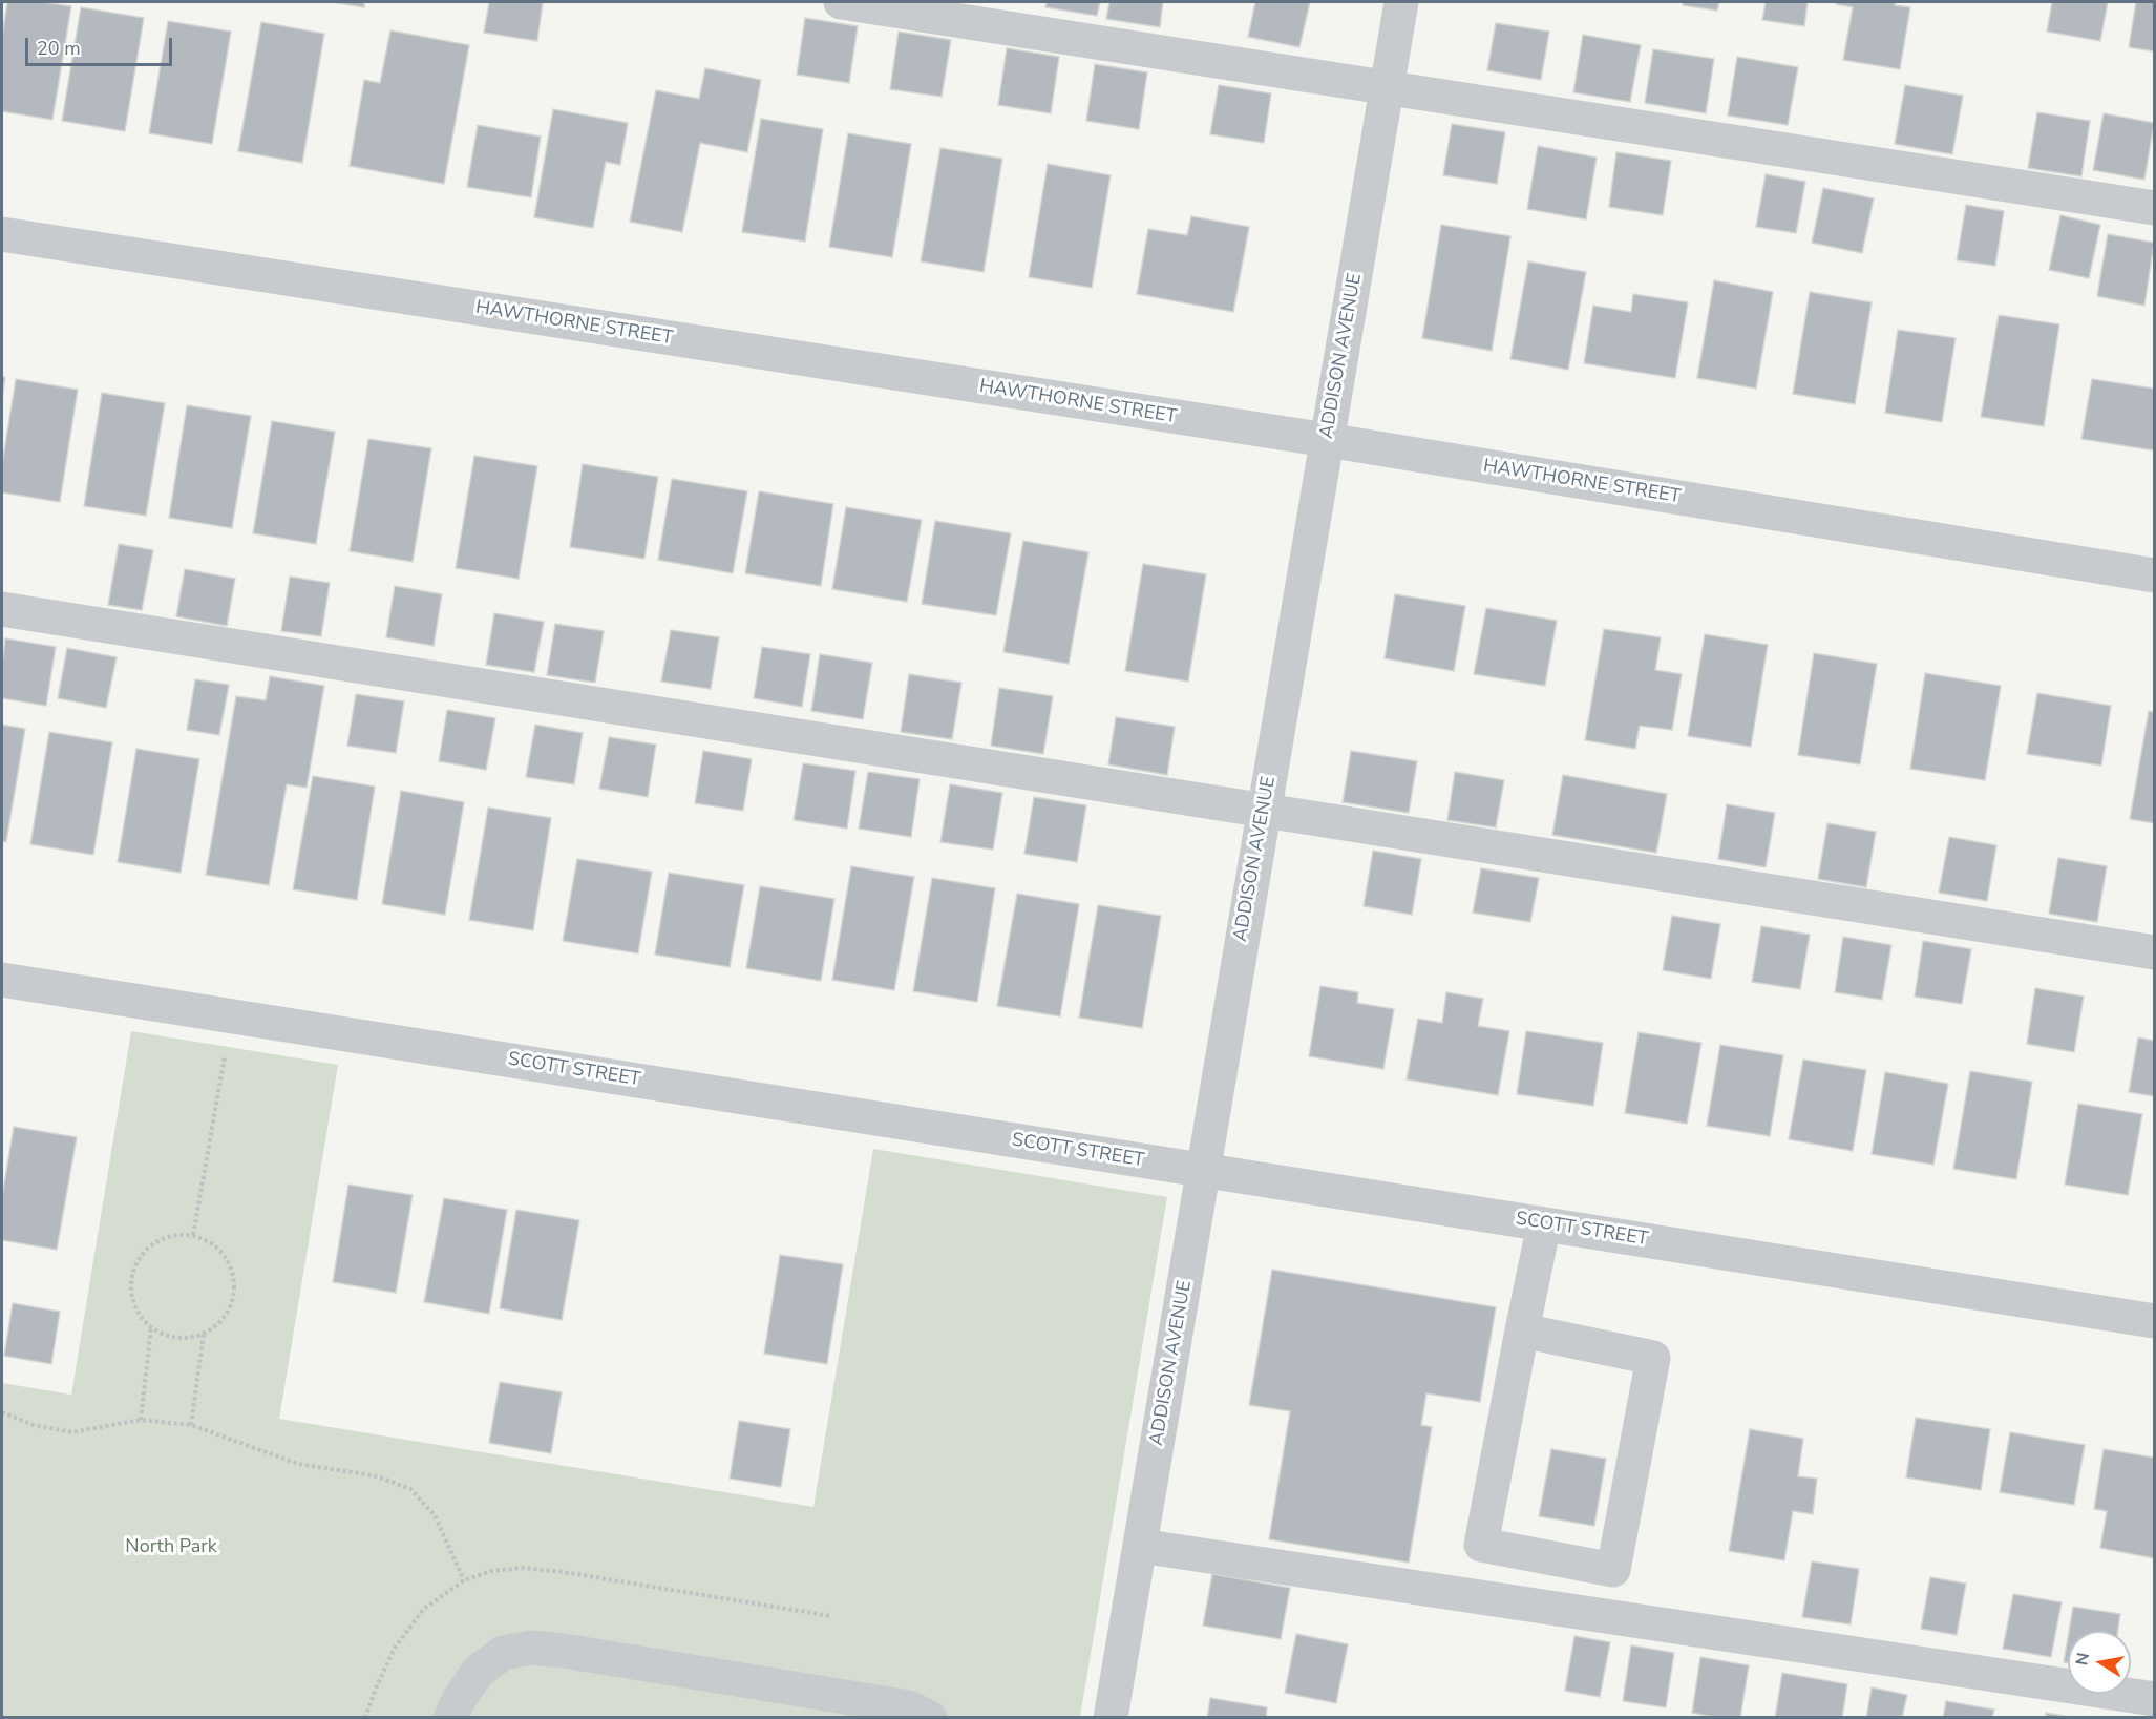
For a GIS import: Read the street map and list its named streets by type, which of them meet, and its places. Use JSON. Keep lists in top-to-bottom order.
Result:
{
  "streets": {
    "street": ["HAWTHORNE STREET", "ADDISON AVENUE", "SCOTT STREET"]
  },
  "crossings": [
    ["HAWTHORNE STREET", "ADDISON AVENUE"],
    ["ADDISON AVENUE", "SCOTT STREET"]
  ],
  "parks": ["North Park"],
  "scale_bar": "20 m",
  "north": "left"
}
